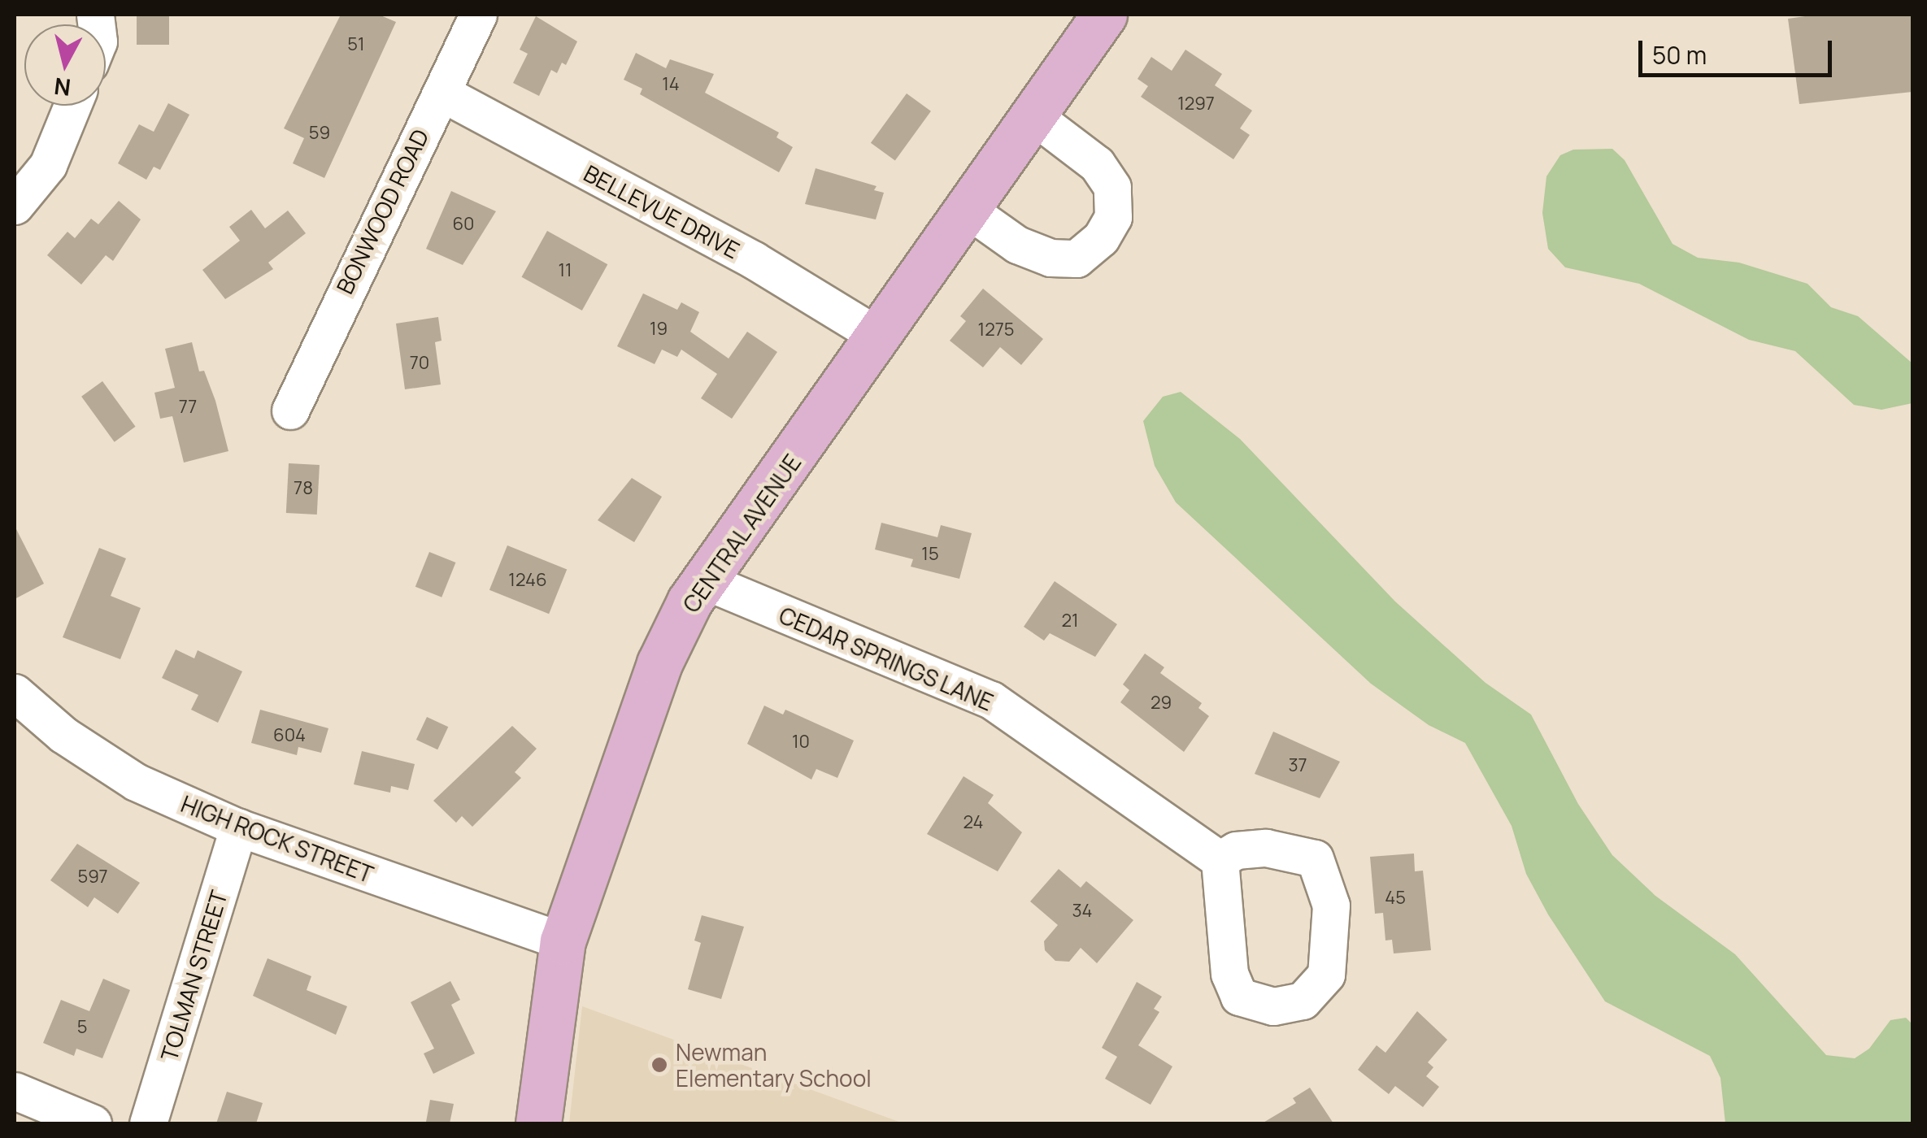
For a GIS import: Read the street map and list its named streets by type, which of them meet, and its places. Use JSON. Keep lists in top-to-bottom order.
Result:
{
  "streets": {
    "main road": ["CENTRAL AVENUE"],
    "street": [
      "BONWOOD ROAD",
      "BELLEVUE DRIVE",
      "CEDAR SPRINGS LANE",
      "HIGH ROCK STREET",
      "TOLMAN STREET"
    ]
  },
  "crossings": [
    ["BONWOOD ROAD", "BELLEVUE DRIVE"],
    ["BELLEVUE DRIVE", "CENTRAL AVENUE"],
    ["CENTRAL AVENUE", "CEDAR SPRINGS LANE"],
    ["CENTRAL AVENUE", "HIGH ROCK STREET"],
    ["HIGH ROCK STREET", "TOLMAN STREET"]
  ],
  "places": ["Newman Elementary School"],
  "house_numbers": [
    "51",
    "14",
    "1297",
    "59",
    "60",
    "11",
    "19",
    "1275",
    "70",
    "77",
    "78",
    "15",
    "1246",
    "21",
    "29",
    "604",
    "10",
    "37",
    "24",
    "597",
    "45",
    "34",
    "5"
  ],
  "scale_bar": "50 m",
  "north": "bottom"
}
